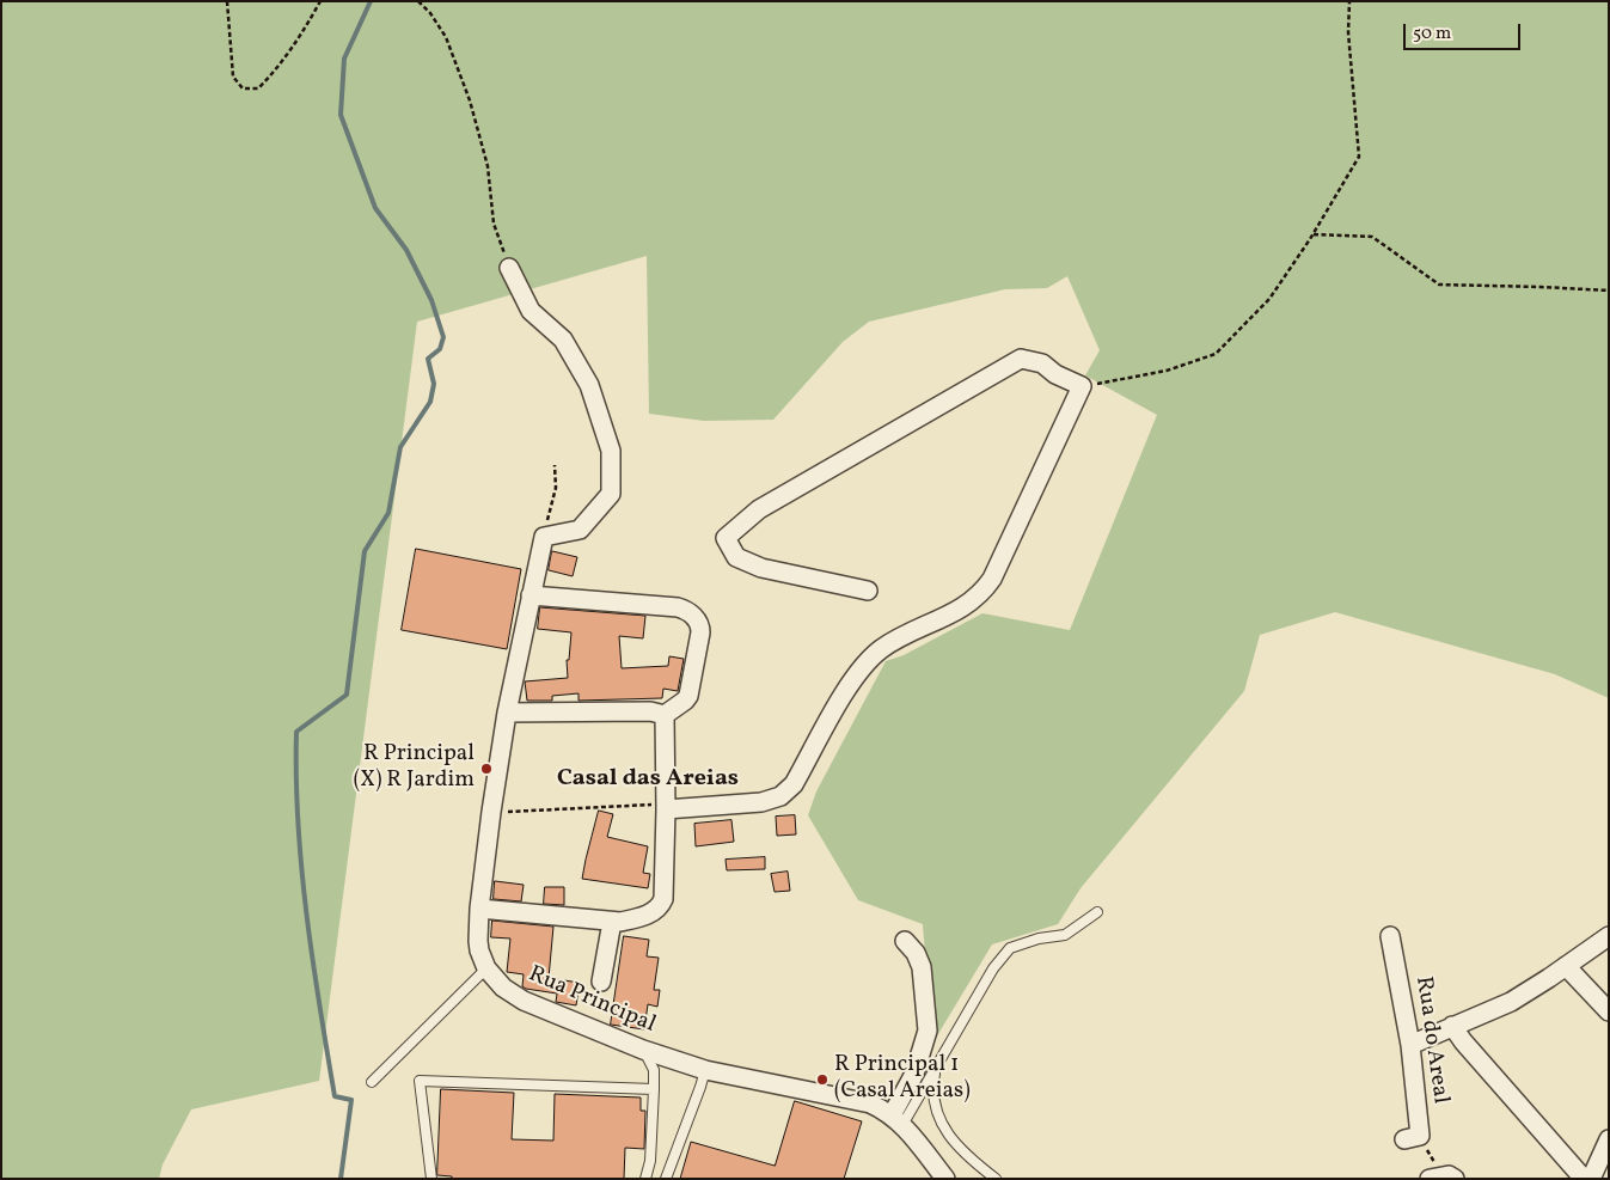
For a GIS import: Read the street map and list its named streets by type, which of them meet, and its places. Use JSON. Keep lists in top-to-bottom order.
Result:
{
  "streets": {
    "street": ["Rua Principal", "Rua do Areal"]
  },
  "districts": ["Casal das Areias"],
  "places": ["R Principal (X) R Jardim", "R Principal 1 (Casal Areias)"],
  "scale_bar": "50 m"
}
